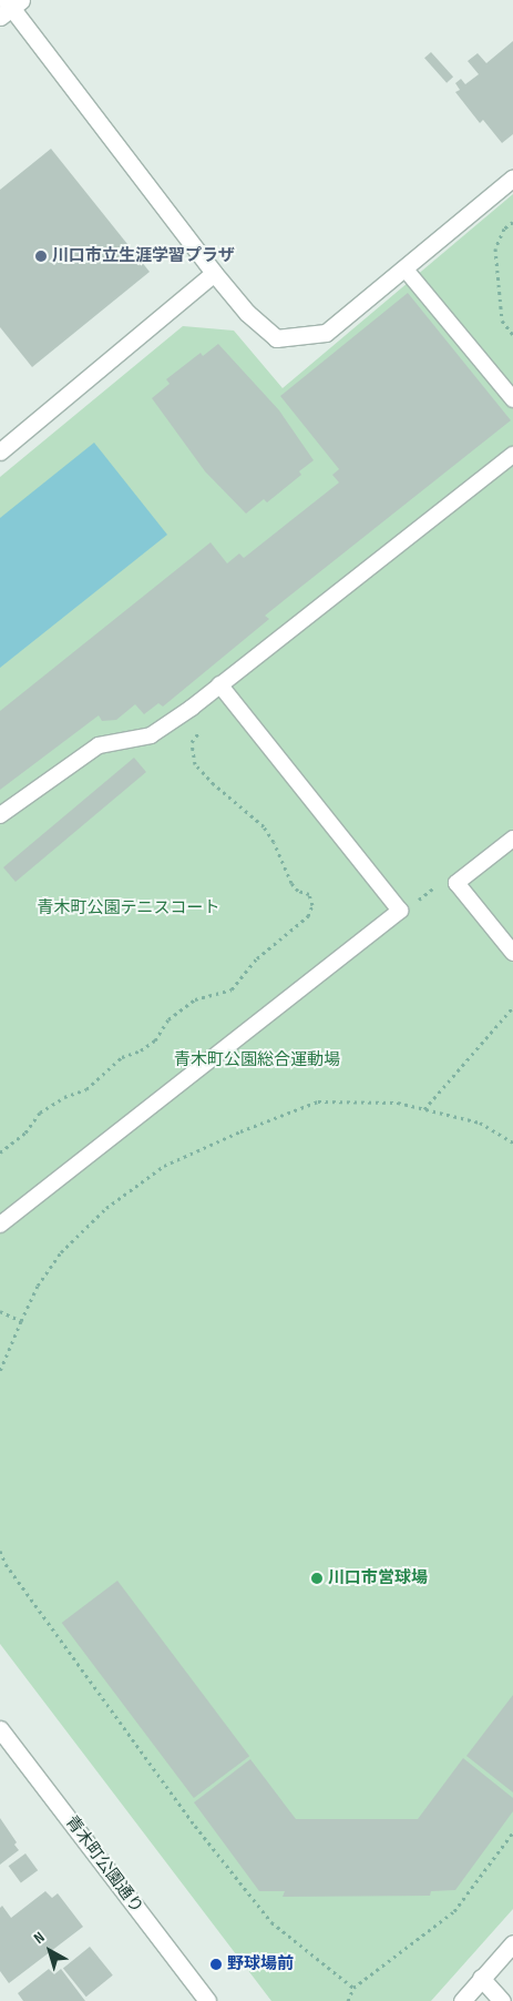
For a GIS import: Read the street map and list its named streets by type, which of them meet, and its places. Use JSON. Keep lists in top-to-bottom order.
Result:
{
  "streets": {
    "street": ["青木町公園通り"]
  },
  "parks": ["青木町公園テニスコート", "青木町公園総合運動場"],
  "places": ["川口市立生涯学習プラザ", "川口市営球場", "野球場前"],
  "north": "top left"
}
